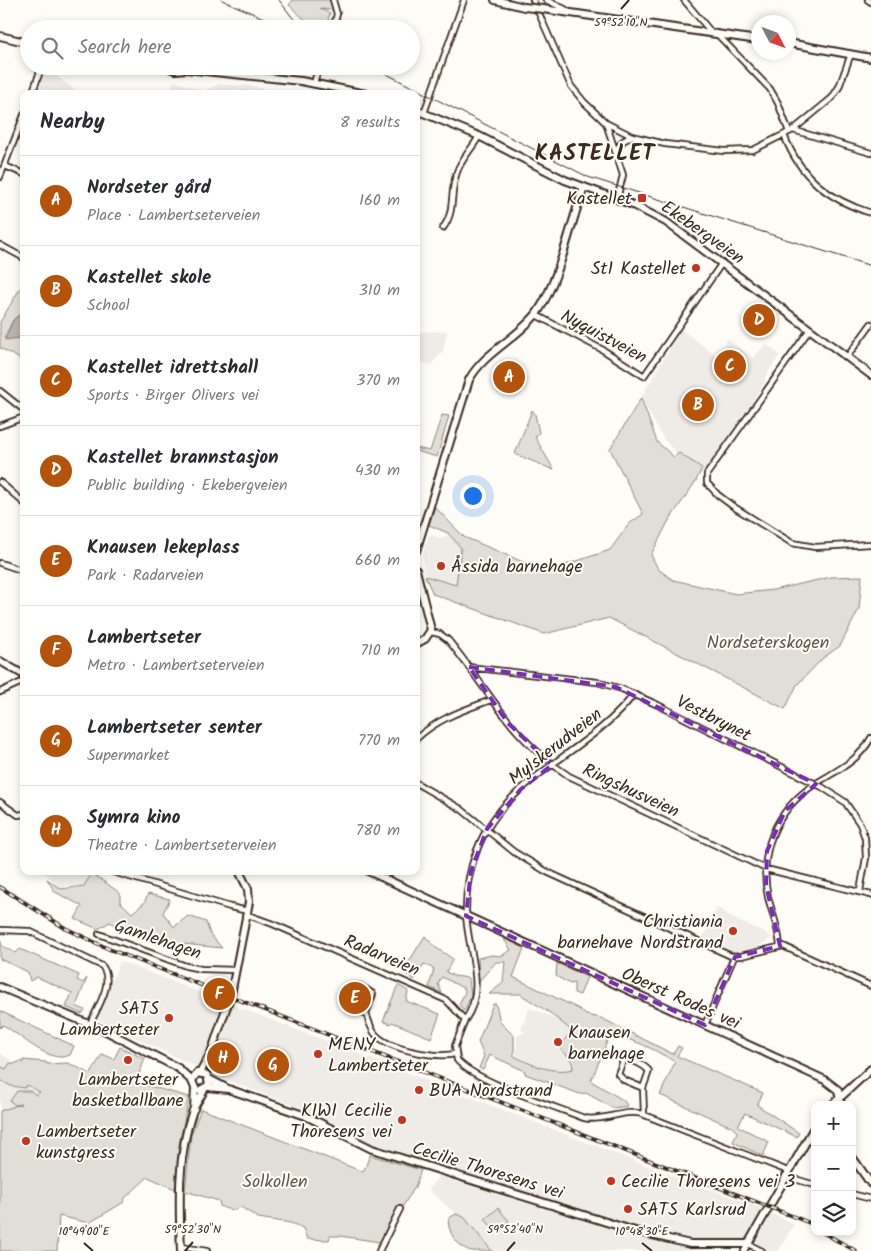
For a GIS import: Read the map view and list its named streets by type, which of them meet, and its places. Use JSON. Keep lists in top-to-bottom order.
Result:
{
  "streets": {
    "street": [
      "Ekebergveien",
      "Nyquistveien",
      "Vestbrynet",
      "Mylskerudveien",
      "Ringshusveien",
      "Gamlehagen",
      "Radarveien",
      "Oberst Rodes vei",
      "Cecilie Thoresens vei"
    ]
  },
  "crossings": [
    ["Ekebergveien", "Nyquistveien"],
    ["Vestbrynet", "Mylskerudveien"],
    ["Vestbrynet", "Ringshusveien"],
    ["Mylskerudveien", "Ringshusveien"],
    ["Mylskerudveien", "Radarveien"],
    ["Mylskerudveien", "Oberst Rodes vei"]
  ],
  "districts": ["KASTELLET"],
  "parks": ["Nordseterskogen", "Solkollen"],
  "places": {
    "transit": ["Kastellet"],
    "other": [
      "St1 Kastellet",
      "Åssida barnehage",
      "Christiania barnehave Nordstrand",
      "SATS Lambertseter",
      "Knausen barnehage",
      "MENY Lambertseter",
      "Lambertseter basketballbane",
      "BUA Nordstrand",
      "KIWI Cecilie Thoresens vei",
      "Lambertseter kunstgress",
      "Cecilie Thoresens vei 3",
      "SATS Karlsrud"
    ]
  },
  "north": "bottom right",
  "page": {
    "search": "Search here",
    "heading": ["Nearby", "8 results"],
    "list": [
      {
        "mark": "A",
        "name": "Nordseter gård",
        "note": "Place · Lambertseterveien",
        "value": "160 m"
      },
      {
        "mark": "B",
        "name": "Kastellet skole",
        "note": "School",
        "value": "310 m"
      },
      {
        "mark": "C",
        "name": "Kastellet idrettshall",
        "note": "Sports · Birger Olivers vei",
        "value": "370 m"
      },
      {
        "mark": "D",
        "name": "Kastellet brannstasjon",
        "note": "Public building · Ekebergveien",
        "value": "430 m"
      },
      {
        "mark": "E",
        "name": "Knausen lekeplass",
        "note": "Park · Radarveien",
        "value": "660 m"
      },
      {
        "mark": "F",
        "name": "Lambertseter",
        "note": "Metro · Lambertseterveien",
        "value": "710 m"
      },
      {
        "mark": "G",
        "name": "Lambertseter senter",
        "note": "Supermarket",
        "value": "770 m"
      },
      {
        "mark": "H",
        "name": "Symra kino",
        "note": "Theatre · Lambertseterveien",
        "value": "780 m"
      }
    ],
    "pins": [
      "D",
      "C",
      "A",
      "B",
      "F",
      "E",
      "H",
      "G"
    ],
    "map_buttons": ["+", "−"]
  },
  "coordinates": [
    "59°52'10\"N",
    "59°52'30\"N",
    "59°52'40\"N",
    "10°49'00\"E",
    "10°48'30\"E"
  ]
}
